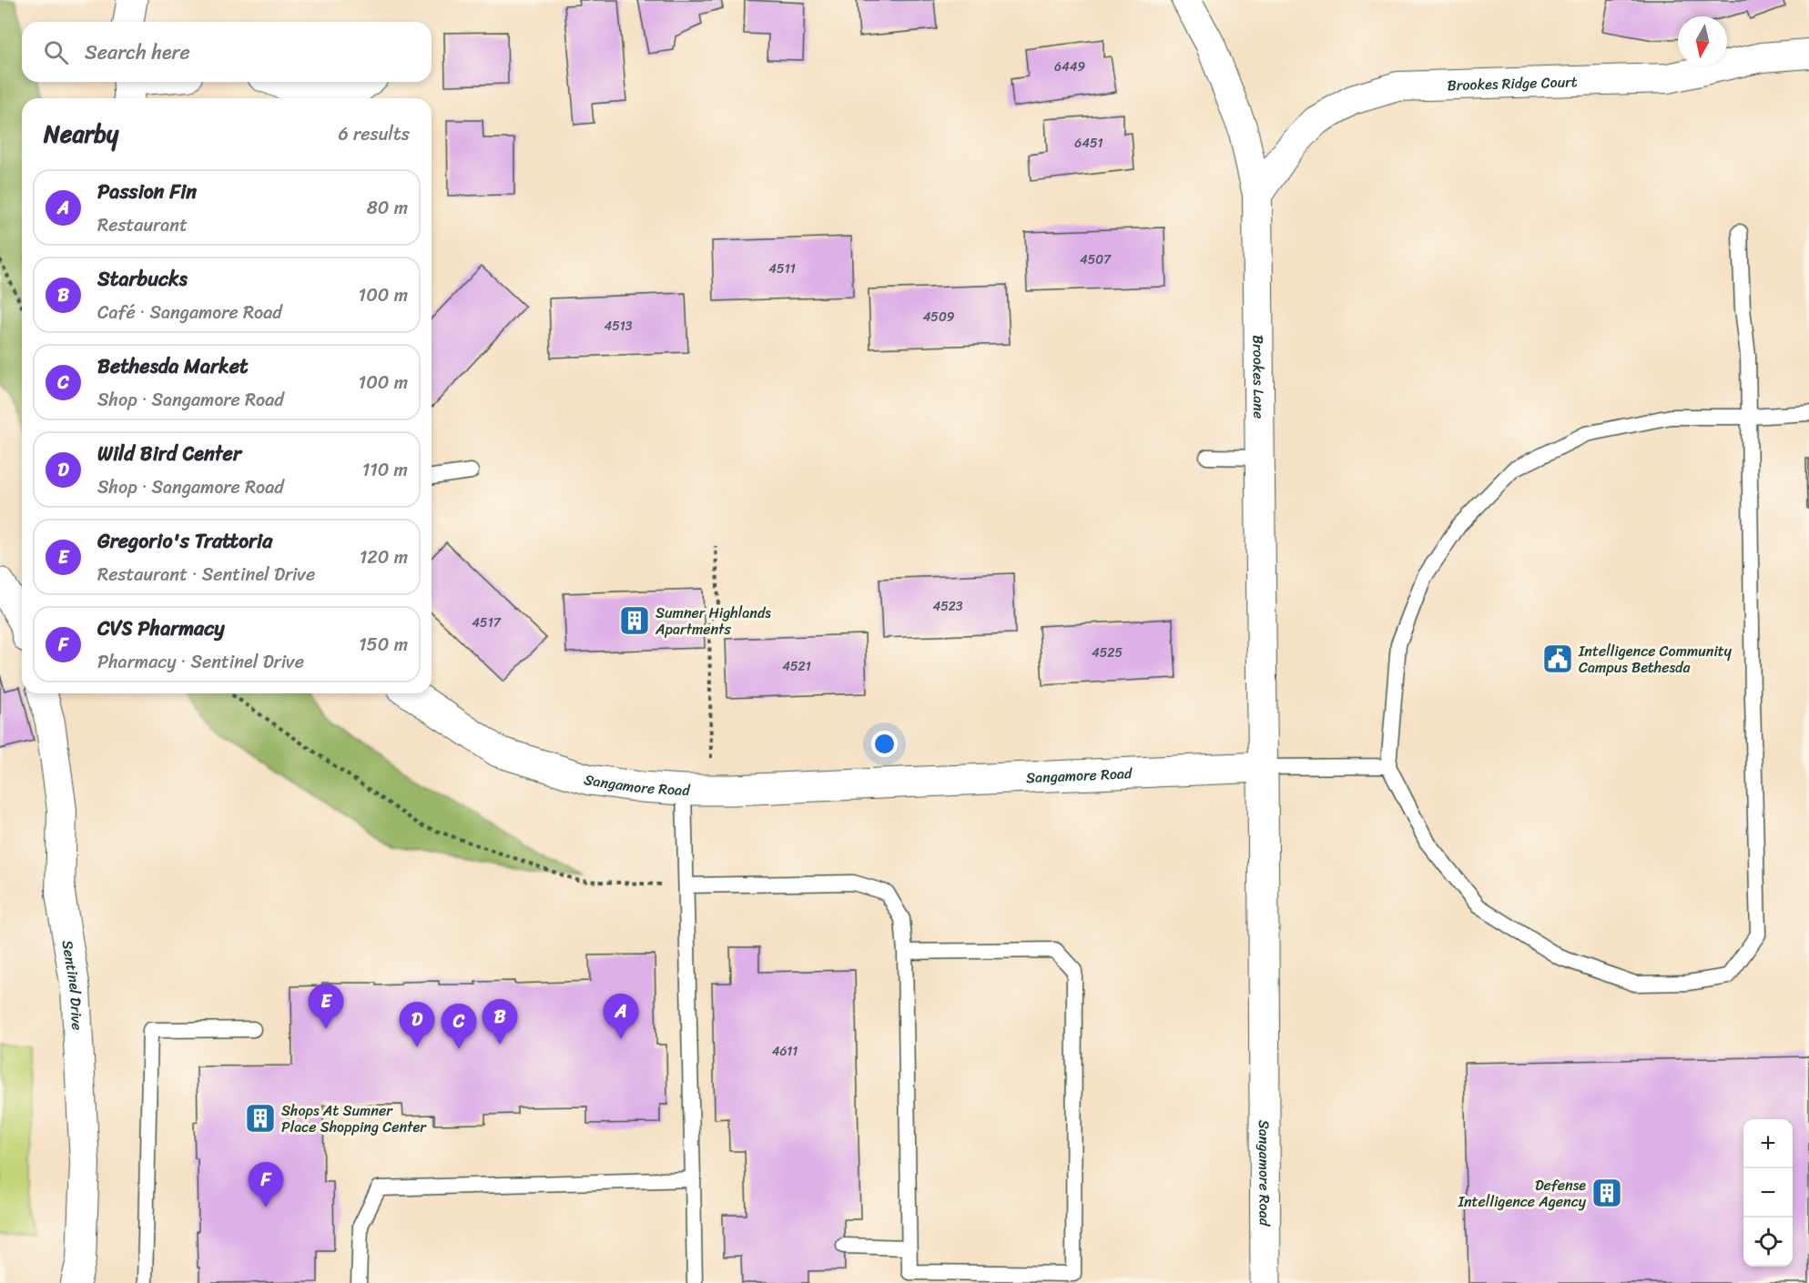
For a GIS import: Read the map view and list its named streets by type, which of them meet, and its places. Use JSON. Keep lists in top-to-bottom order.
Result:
{
  "streets": {
    "street": [
      "Brookes Ridge Court",
      "Brookes Lane",
      "Sangamore Road",
      "Sentinel Drive"
    ]
  },
  "crossings": [
    ["Brookes Ridge Court", "Brookes Lane"],
    ["Brookes Lane", "Sangamore Road"]
  ],
  "places": {
    "building": ["Sumner Highlands Apartments", "Shops At Sumner Place Shopping Center", "Defense Intelligence Agency"],
    "public building": ["Intelligence Community Campus Bethesda"]
  },
  "house_numbers": [
    "6449",
    "6451",
    "4507",
    "4511",
    "4509",
    "4513",
    "4523",
    "4517",
    "4525",
    "4521",
    "4611"
  ],
  "north": "bottom",
  "page": {
    "search": "Search here",
    "heading": ["Nearby", "6 results"],
    "list": [
      {
        "mark": "A",
        "name": "Passion Fin",
        "note": "Restaurant",
        "value": "80 m"
      },
      {
        "mark": "B",
        "name": "Starbucks",
        "note": "Café · Sangamore Road",
        "value": "100 m"
      },
      {
        "mark": "C",
        "name": "Bethesda Market",
        "note": "Shop · Sangamore Road",
        "value": "100 m"
      },
      {
        "mark": "D",
        "name": "Wild Bird Center",
        "note": "Shop · Sangamore Road",
        "value": "110 m"
      },
      {
        "mark": "E",
        "name": "Gregorio's Trattoria",
        "note": "Restaurant · Sentinel Drive",
        "value": "120 m"
      },
      {
        "mark": "F",
        "name": "CVS Pharmacy",
        "note": "Pharmacy · Sentinel Drive",
        "value": "150 m"
      }
    ],
    "pins": [
      "E",
      "A",
      "B",
      "D",
      "C",
      "F"
    ],
    "map_buttons": ["+", "−"]
  }
}
